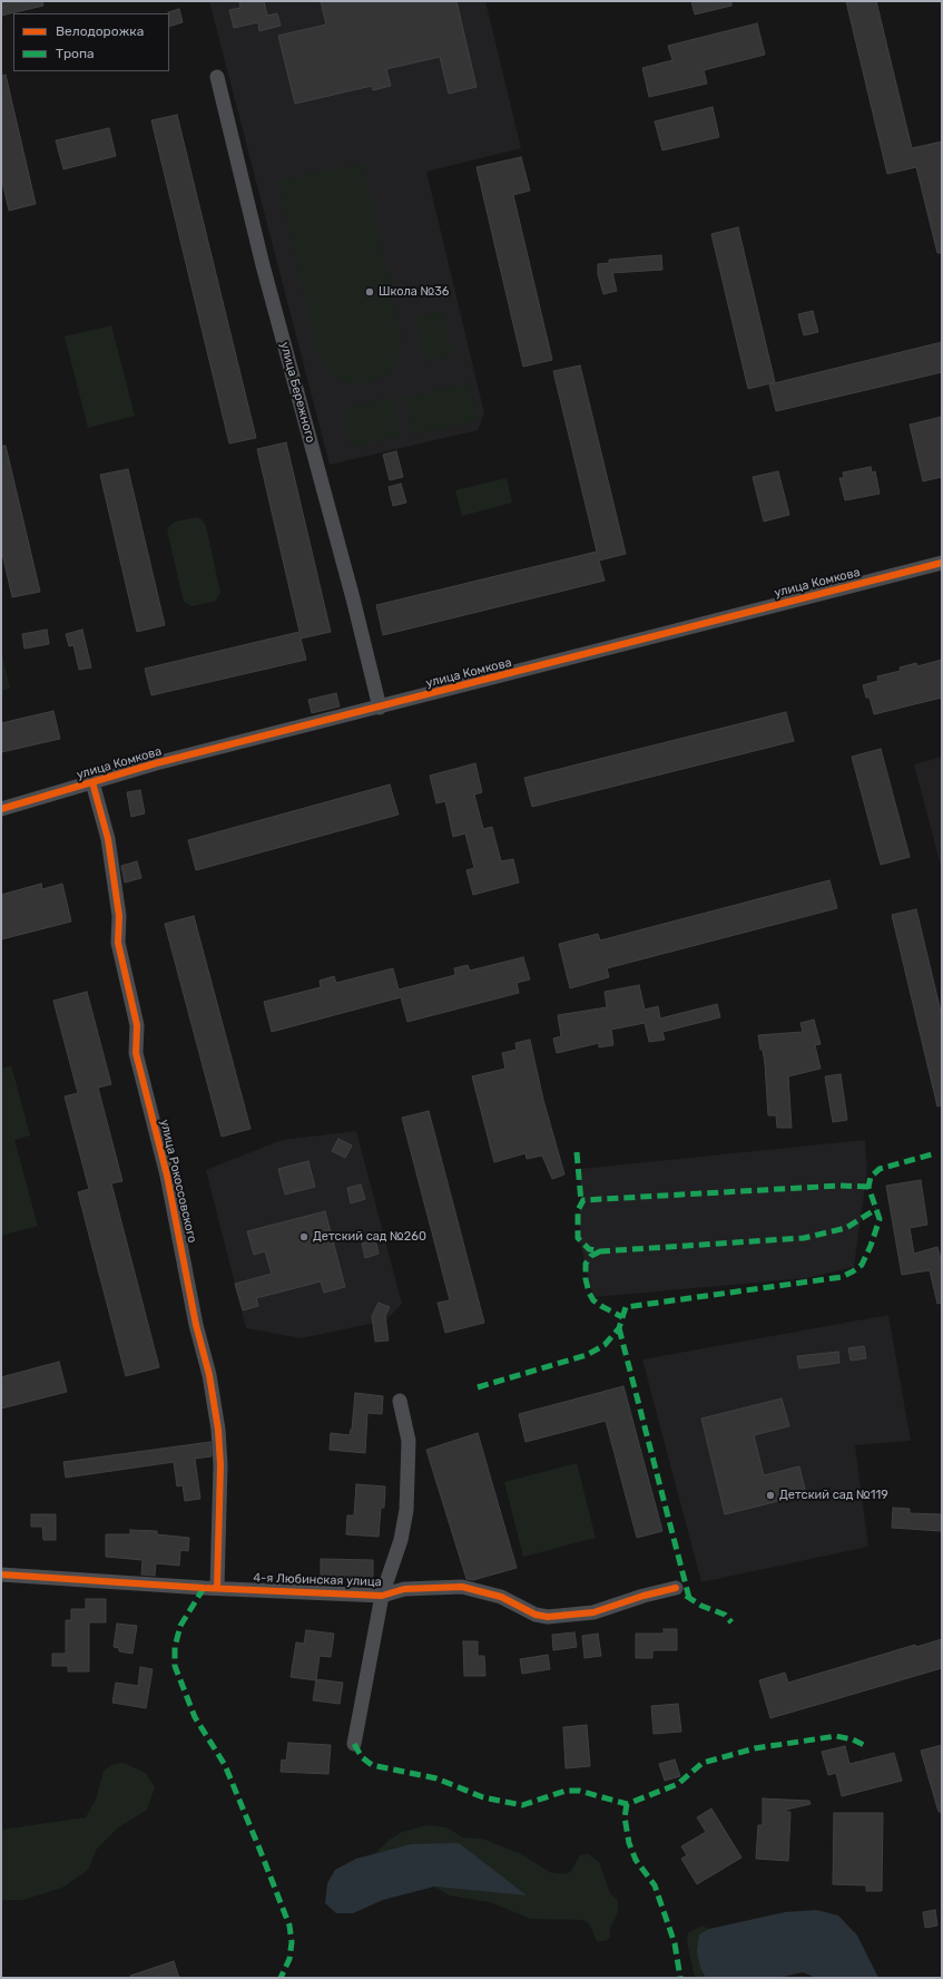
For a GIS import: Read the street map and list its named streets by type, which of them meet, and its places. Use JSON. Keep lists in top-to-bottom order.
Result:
{
  "streets": {
    "street": [
      "улица Бережного",
      "улица Комкова",
      "улица Рокоссовского",
      "4-я Любинская улица"
    ]
  },
  "crossings": [
    ["улица Бережного", "улица Комкова"],
    ["улица Комкова", "улица Рокоссовского"],
    ["улица Рокоссовского", "4-я Любинская улица"]
  ],
  "places": ["Школа №36", "Детский сад №260", "Детский сад №119"],
  "legend": ["Велодорожка", "Тропа"]
}
